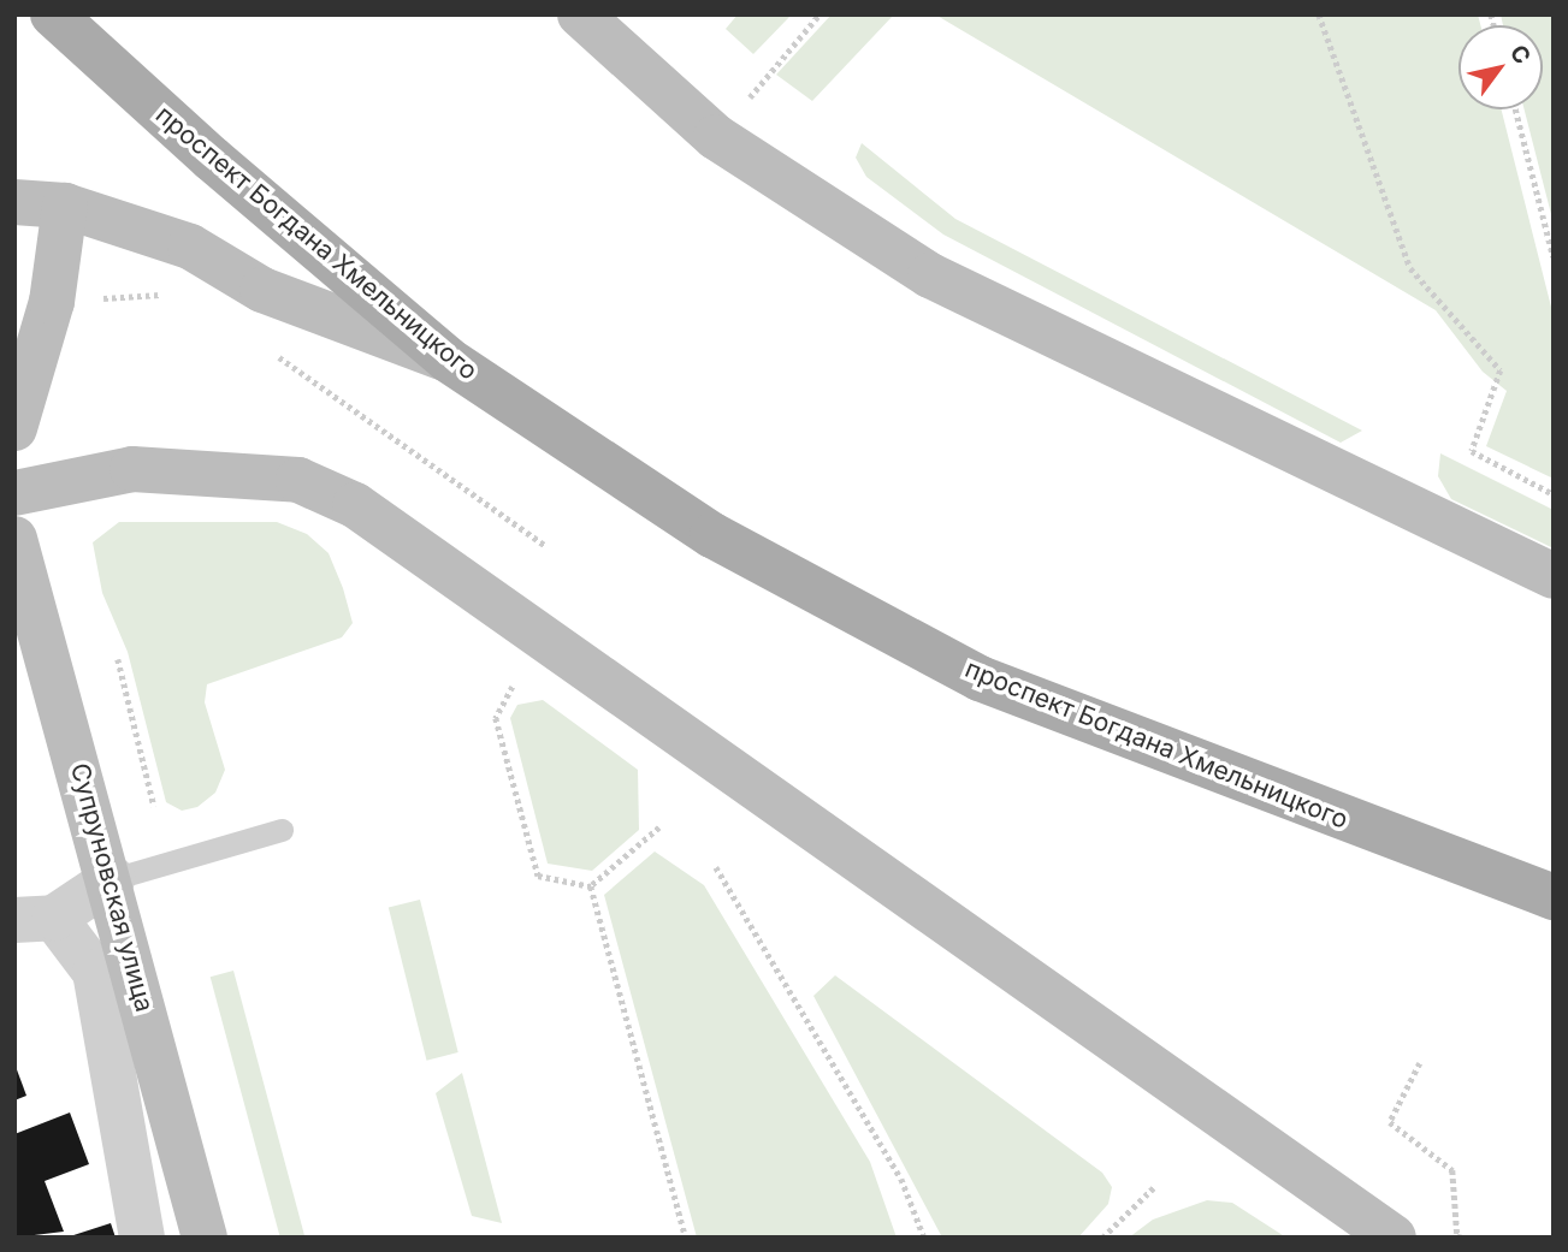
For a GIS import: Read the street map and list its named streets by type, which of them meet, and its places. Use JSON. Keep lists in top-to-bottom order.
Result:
{
  "streets": {
    "main road": ["проспект Богдана Хмельницкого"],
    "street": ["Супруновская улица"]
  },
  "north": "top right"
}
